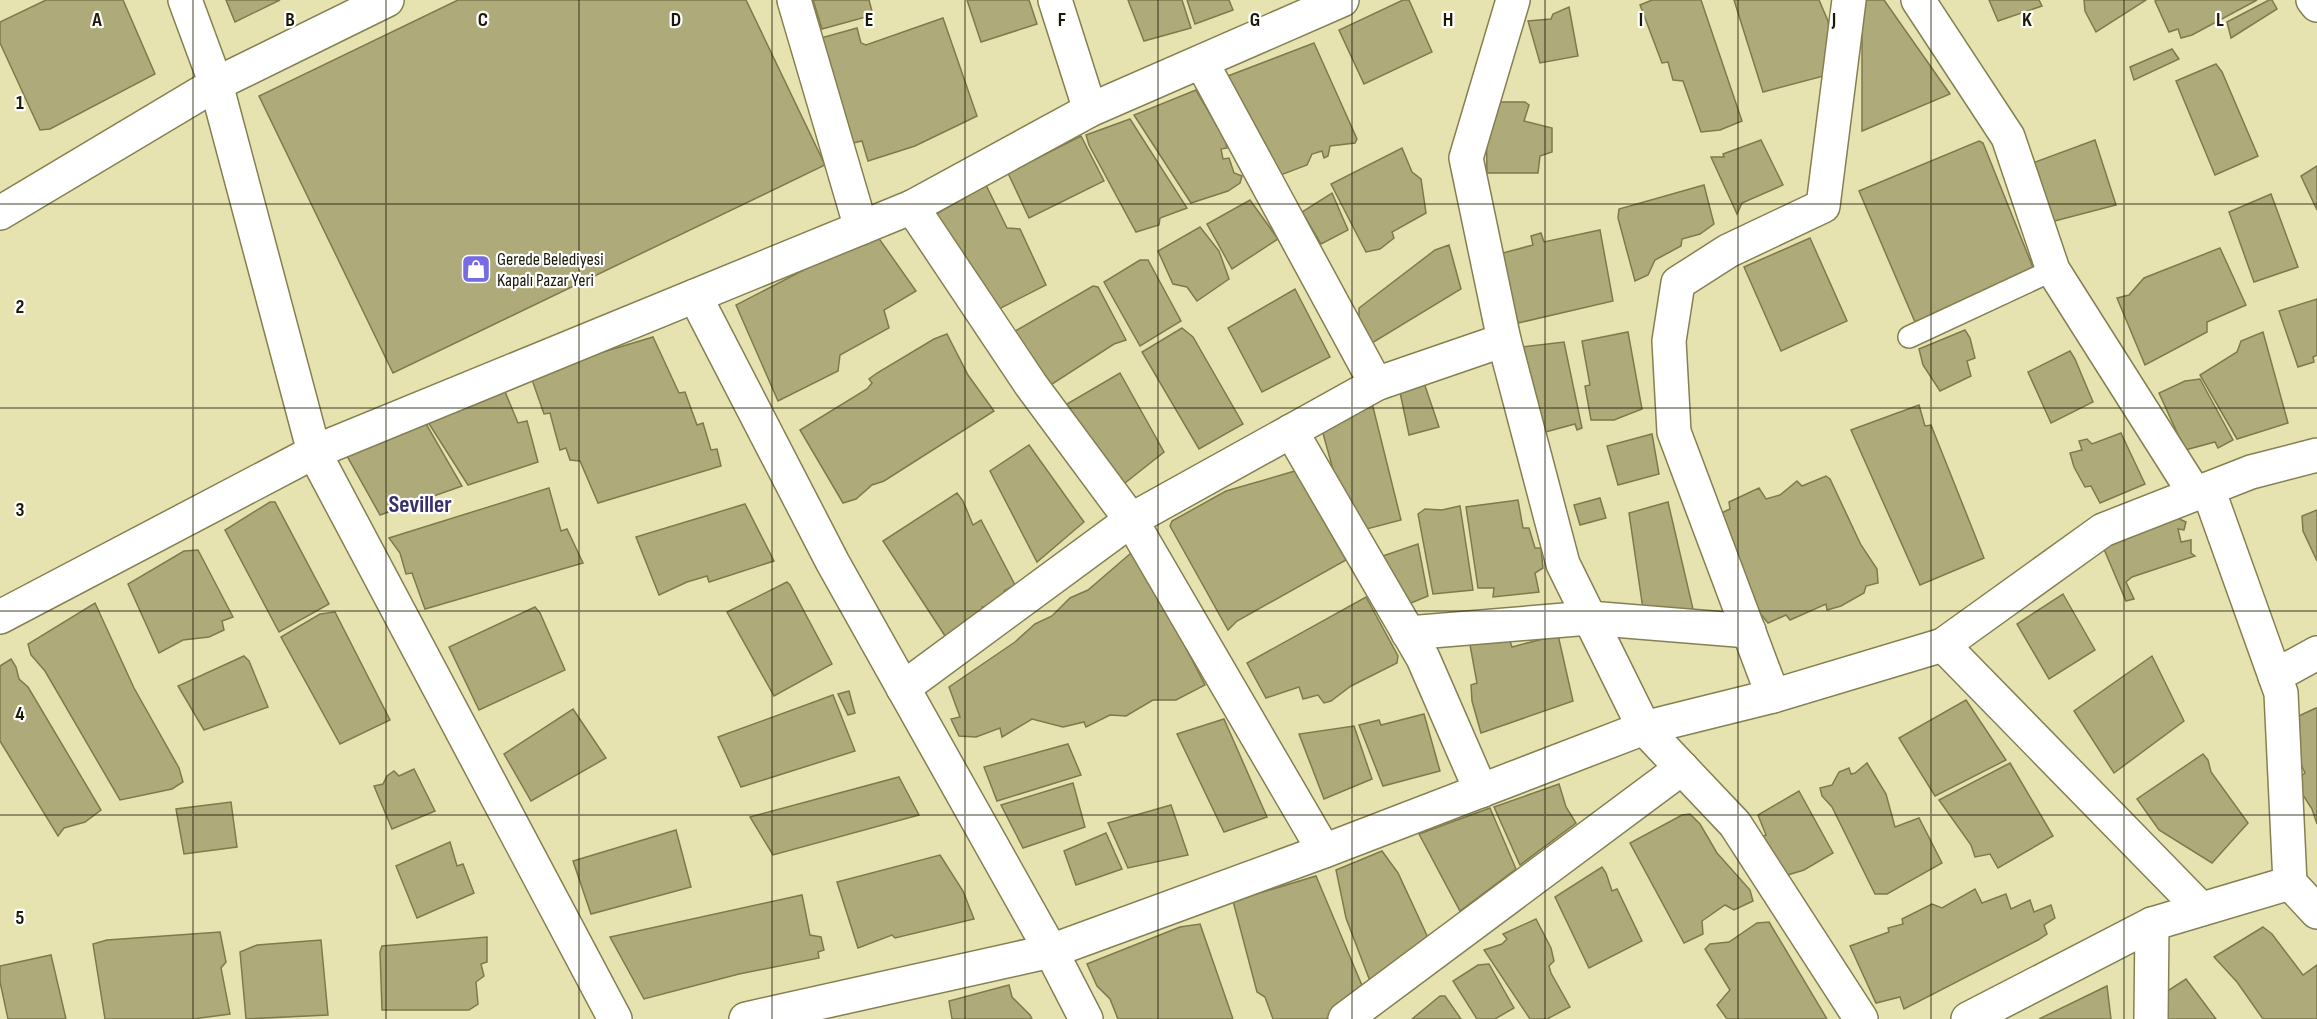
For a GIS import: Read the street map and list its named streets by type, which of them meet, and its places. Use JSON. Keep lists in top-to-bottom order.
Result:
{
  "districts": ["Seviller"],
  "places": {
    "shop": ["Gerede Belediyesi Kapalı Pazar Yeri"]
  },
  "grid": {
    "columns": [
      "A",
      "B",
      "C",
      "D",
      "E",
      "F",
      "G",
      "H",
      "I",
      "J",
      "K",
      "L"
    ],
    "rows": [
      "1",
      "2",
      "3",
      "4",
      "5"
    ]
  }
}
